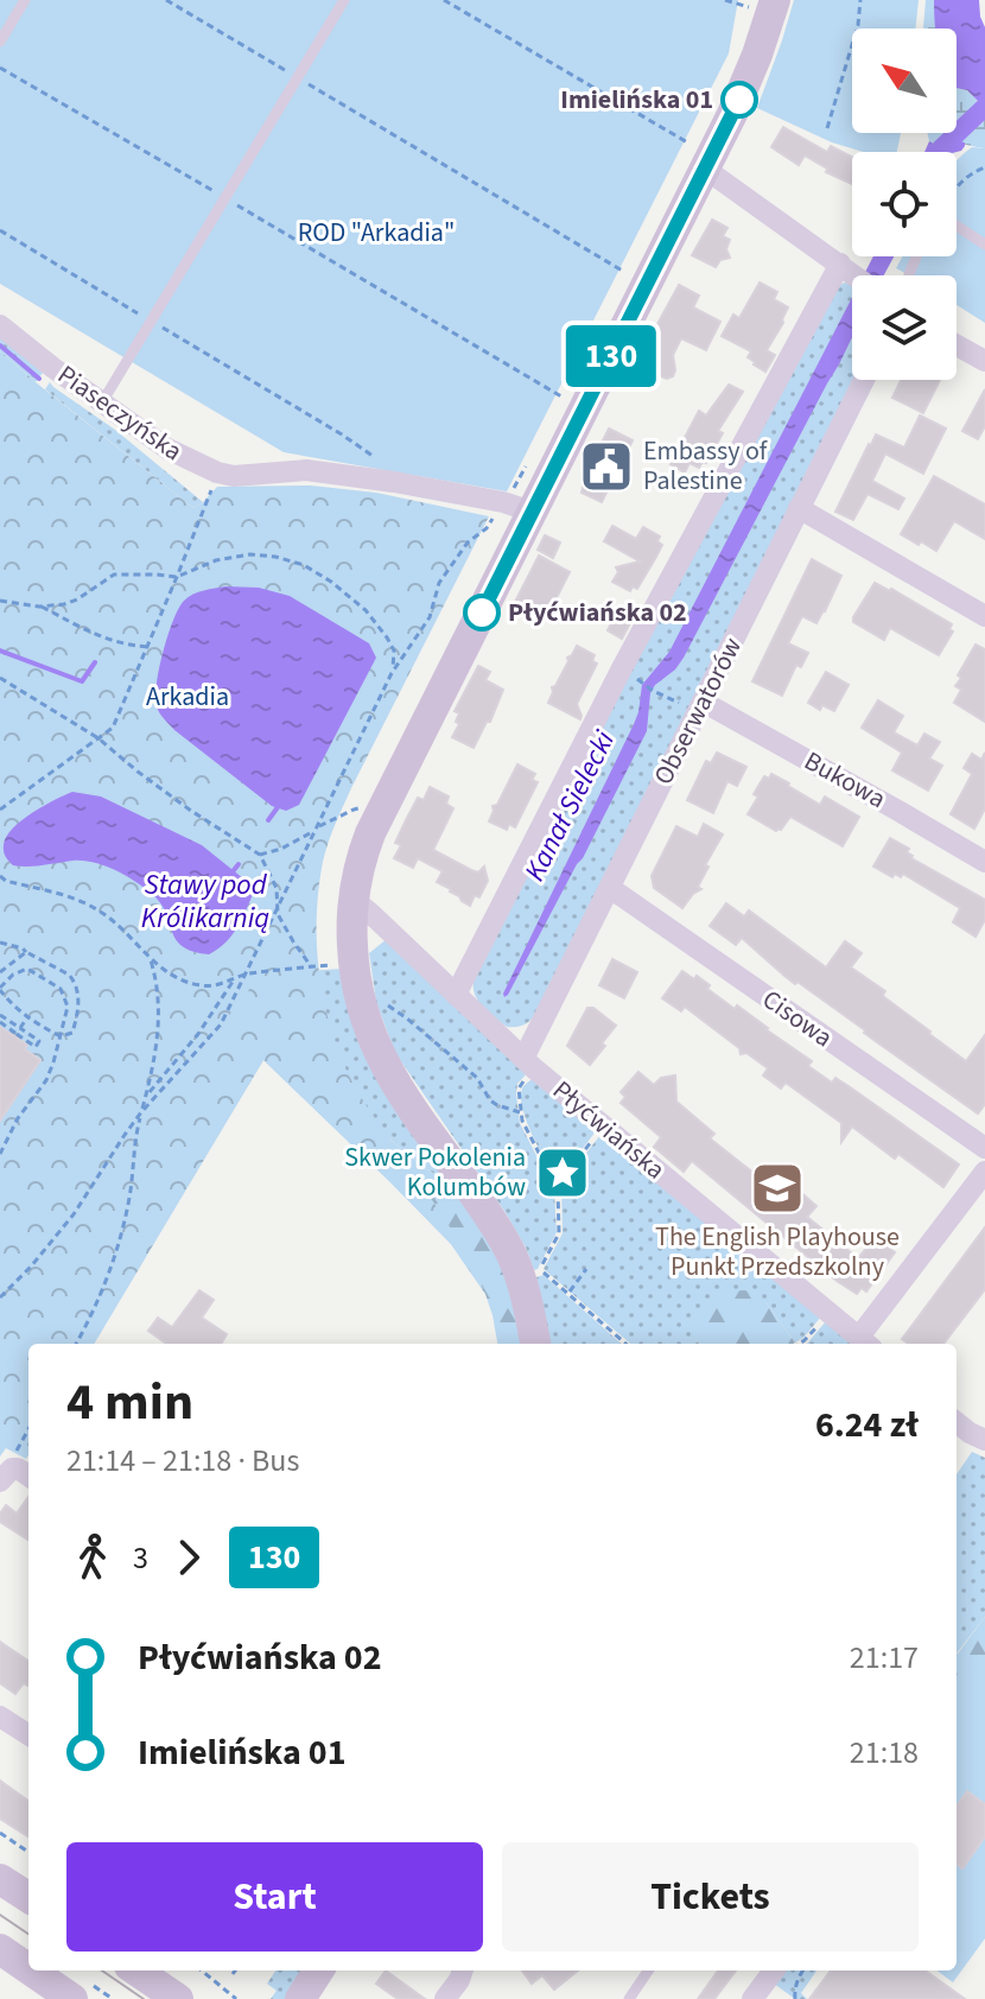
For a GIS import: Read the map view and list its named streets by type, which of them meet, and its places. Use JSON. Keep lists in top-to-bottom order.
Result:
{
  "streets": {
    "street": [
      "Piaseczyńska",
      "Obserwatorów",
      "Bukowa",
      "Cisowa",
      "Płyćwiańska"
    ]
  },
  "crossings": [
    ["Obserwatorów", "Bukowa"],
    ["Obserwatorów", "Cisowa"],
    ["Obserwatorów", "Płyćwiańska"]
  ],
  "water": ["Kanał Sielecki", "Stawy pod Królikarnią"],
  "parks": ["ROD \"Arkadia\"", "Arkadia"],
  "places": {
    "other": ["Imielińska 01", "Płyćwiańska 02"],
    "public building": ["Embassy of Palestine"],
    "place": ["Skwer Pokolenia Kolumbów"],
    "school or university": ["The English Playhouse Punkt Przedszkolny"]
  },
  "lines": ["bus line 130"],
  "north": "top left",
  "page": {
    "on_map": "130",
    "heading": ["4 min", "21:14 – 21:18 · Bus", "6.24 zł"],
    "legs": ["3", "130"],
    "list": [
      {
        "name": "Płyćwiańska 02",
        "value": "21:17"
      },
      {
        "name": "Imielińska 01",
        "value": "21:18"
      }
    ],
    "buttons": ["Start", "Tickets"]
  }
}
